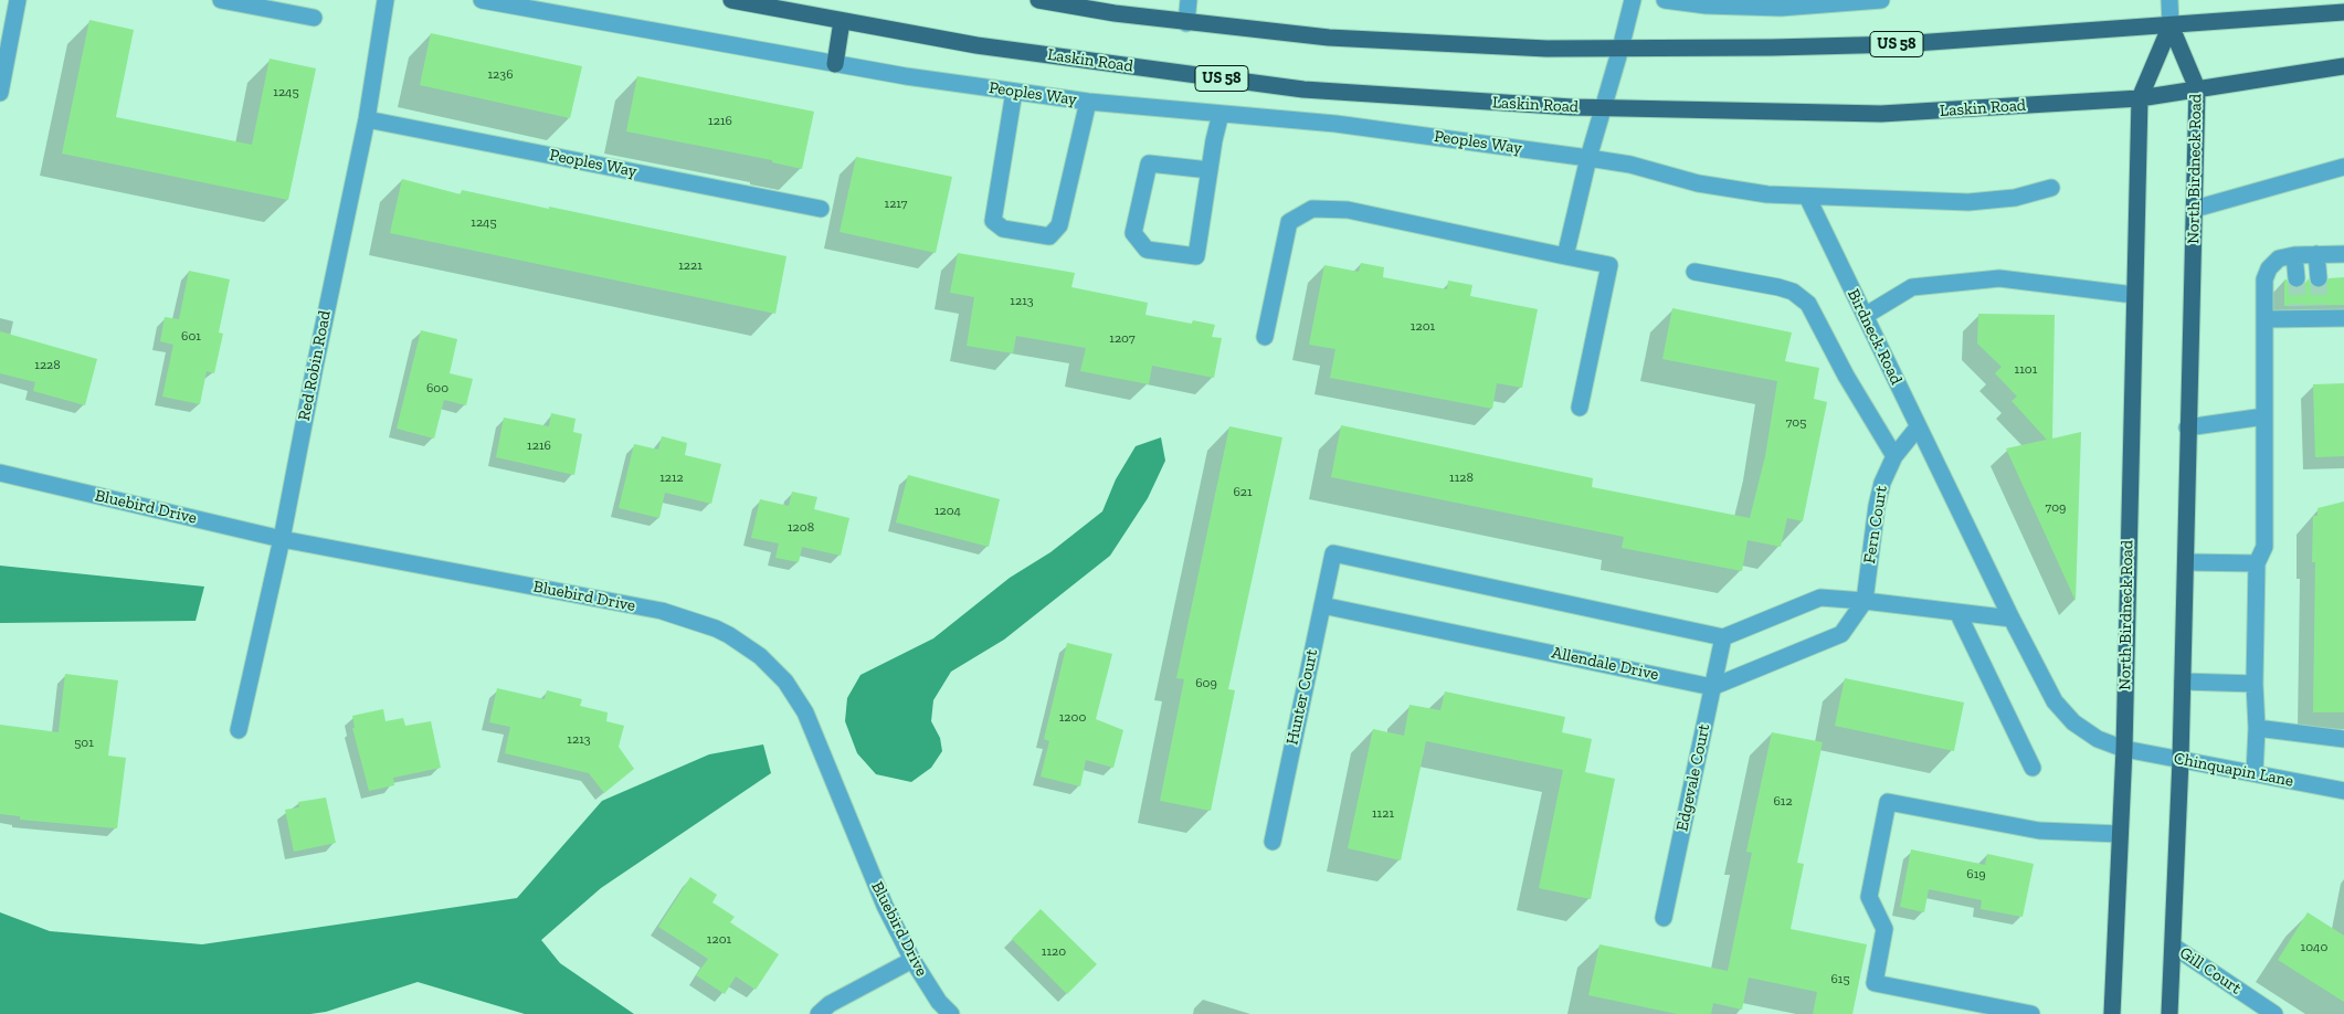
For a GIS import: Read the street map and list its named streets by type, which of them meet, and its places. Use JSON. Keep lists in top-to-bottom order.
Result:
{
  "streets": {
    "main road": ["US 58", "Laskin Road", "North Birdneck Road"],
    "street": [
      "Peoples Way",
      "Birdneck Road",
      "Red Robin Road",
      "Bluebird Drive",
      "Fern Court",
      "Allendale Drive",
      "Hunter Court",
      "Chinquapin Lane",
      "Edgevale Court",
      "Gill Court"
    ]
  },
  "crossings": [
    ["US 58", "North Birdneck Road"],
    ["Laskin Road", "North Birdneck Road"],
    ["Peoples Way", "Red Robin Road"],
    ["North Birdneck Road", "Birdneck Road"],
    ["North Birdneck Road", "Chinquapin Lane"],
    ["North Birdneck Road", "Gill Court"],
    ["Birdneck Road", "Fern Court"],
    ["Birdneck Road", "Chinquapin Lane"],
    ["Red Robin Road", "Bluebird Drive"],
    ["Allendale Drive", "Hunter Court"],
    ["Allendale Drive", "Edgevale Court"],
    ["Hunter Court", "Edgevale Court"]
  ],
  "house_numbers": [
    "1236",
    "1245",
    "1216",
    "1217",
    "1245",
    "1221",
    "1213",
    "1201",
    "601",
    "1207",
    "1228",
    "1101",
    "600",
    "705",
    "1216",
    "1212",
    "1128",
    "621",
    "709",
    "1204",
    "1208",
    "609",
    "1200",
    "1213",
    "501",
    "612",
    "1121",
    "619",
    "1201",
    "1040",
    "1120",
    "615"
  ]
}
